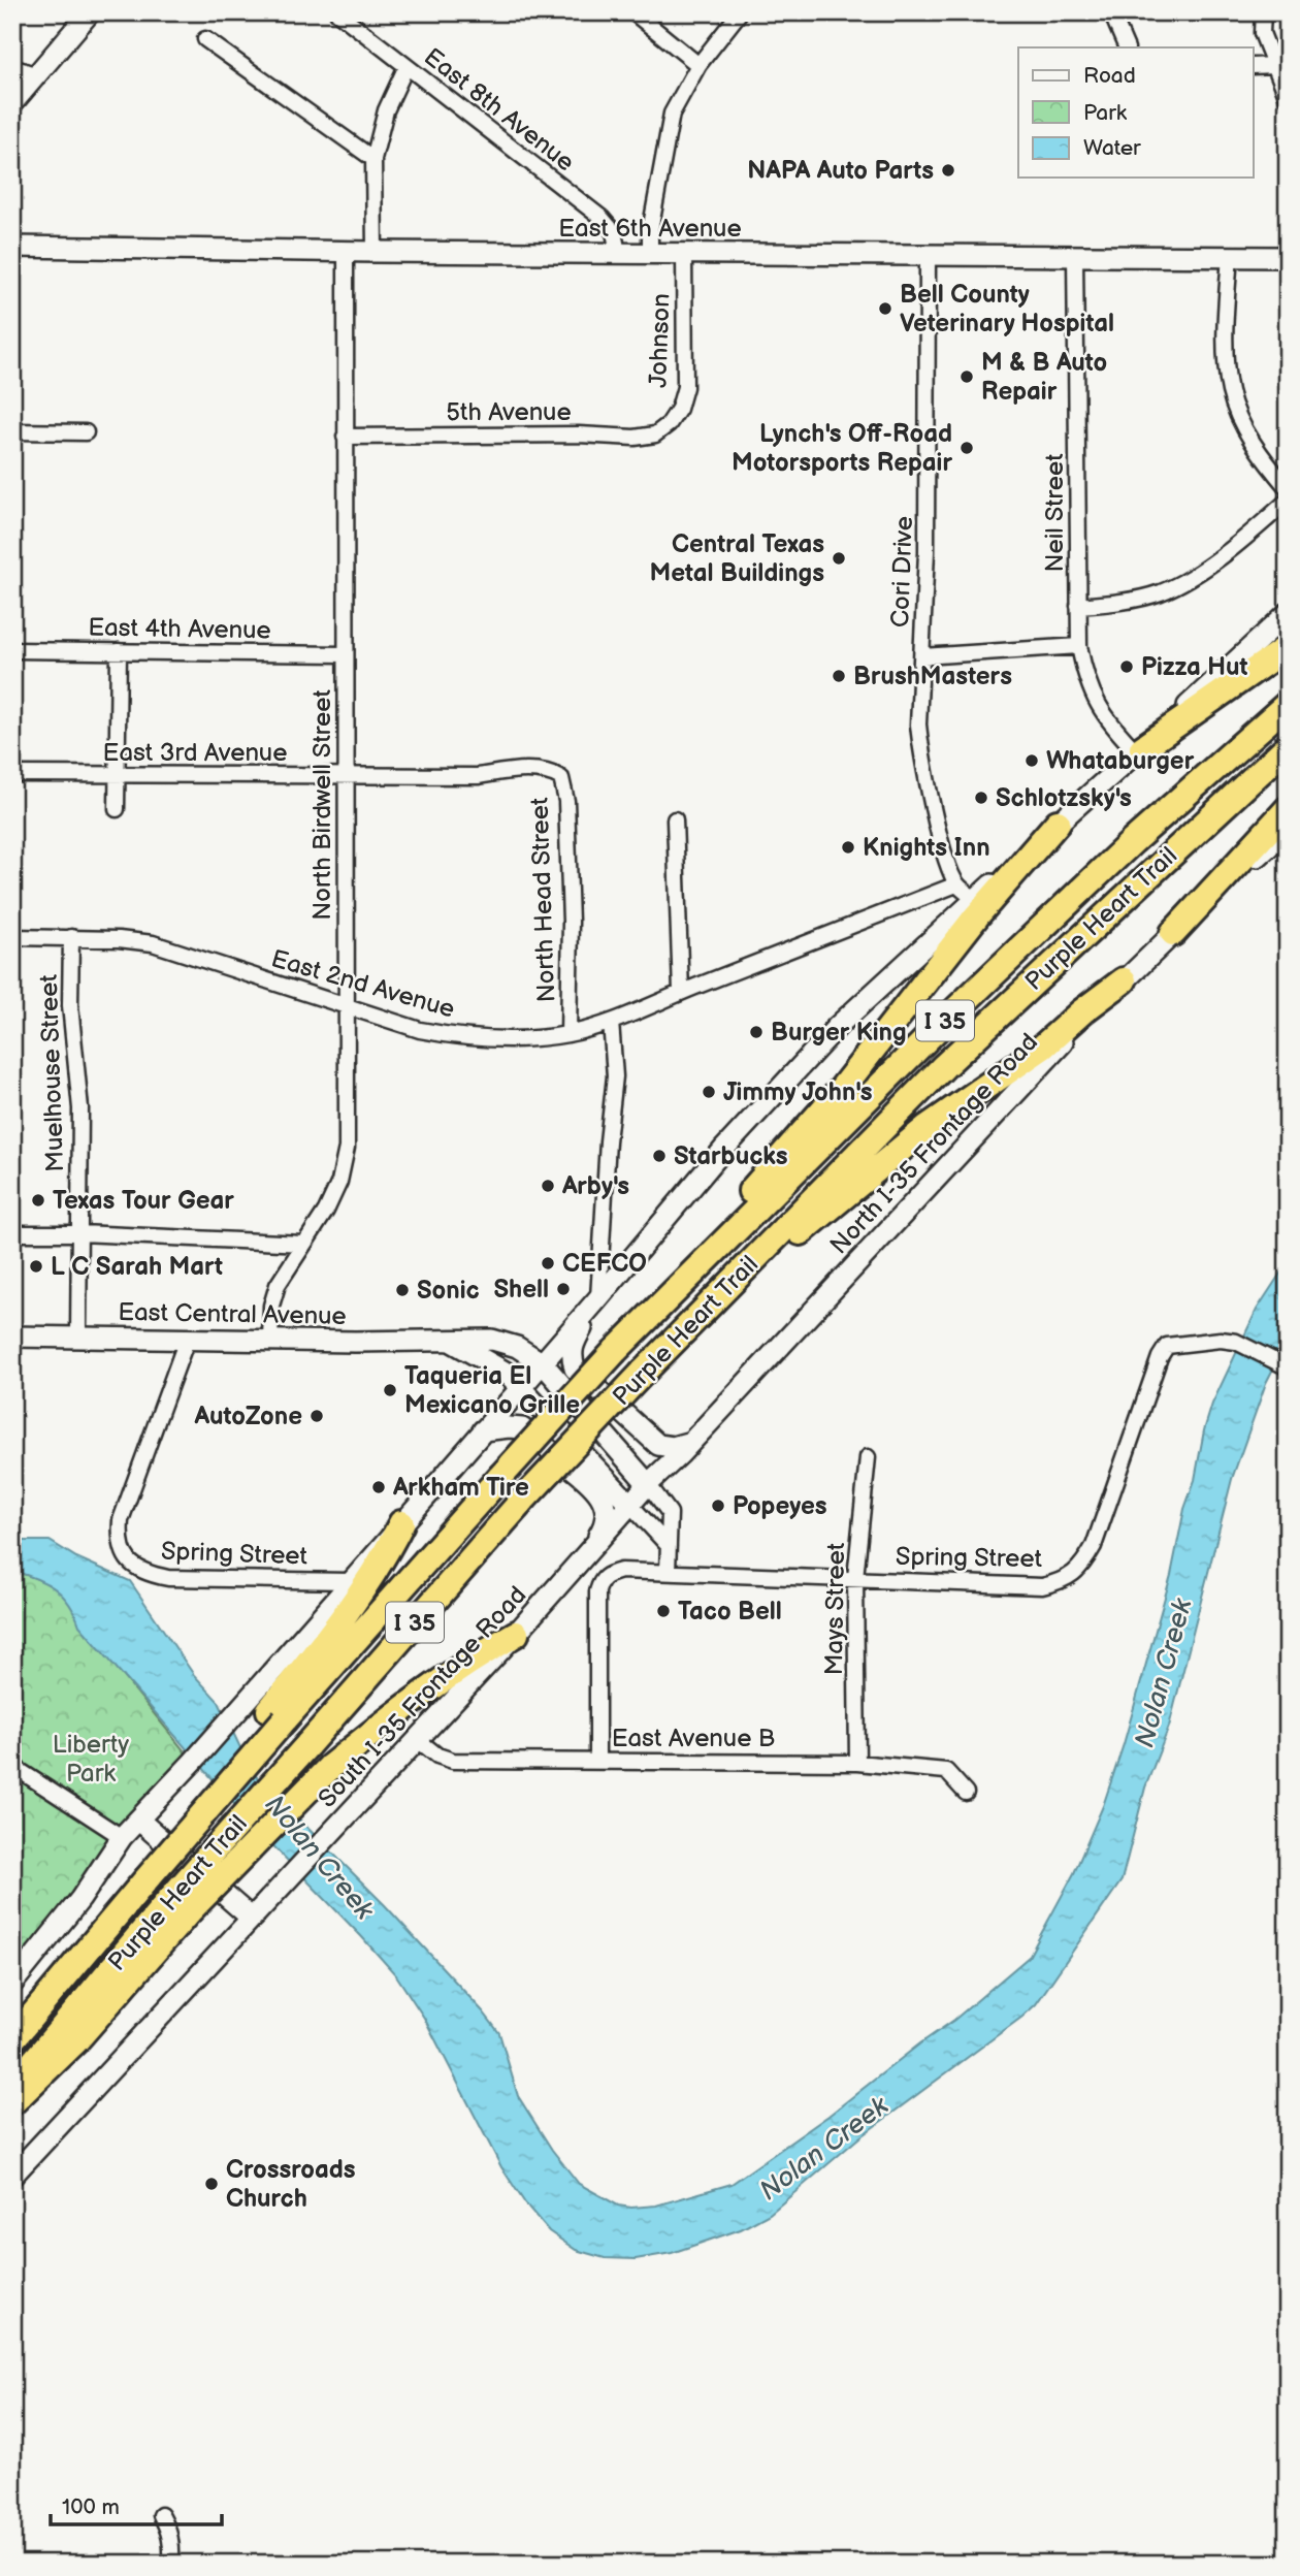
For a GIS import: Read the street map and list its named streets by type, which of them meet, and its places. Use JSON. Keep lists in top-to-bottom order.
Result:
{
  "streets": {
    "highway": ["Purple Heart Trail", "I 35"],
    "main road": [
      "East 6th Avenue",
      "North I-35 Frontage Road",
      "East Central Avenue",
      "South I-35 Frontage Road"
    ],
    "street": [
      "East 8th Avenue",
      "Johnson",
      "5th Avenue",
      "Neil Street",
      "Cori Drive",
      "East 4th Avenue",
      "East 3rd Avenue",
      "North Birdwell Street",
      "North Head Street",
      "East 2nd Avenue",
      "Muelhouse Street",
      "Spring Street",
      "Mays Street",
      "East Avenue B"
    ]
  },
  "crossings": [
    ["East 8th Avenue", "East 6th Avenue"],
    ["East 6th Avenue", "Johnson"],
    ["East 6th Avenue", "Neil Street"],
    ["East 6th Avenue", "Cori Drive"],
    ["East 6th Avenue", "North Birdwell Street"],
    ["Johnson", "5th Avenue"],
    ["5th Avenue", "North Birdwell Street"],
    ["Cori Drive", "East 2nd Avenue"],
    ["East 4th Avenue", "North Birdwell Street"],
    ["East 3rd Avenue", "North Birdwell Street"],
    ["East 3rd Avenue", "North Head Street"],
    ["North Birdwell Street", "East 2nd Avenue"],
    ["North Birdwell Street", "East Central Avenue"],
    ["North Head Street", "East 2nd Avenue"],
    ["East 2nd Avenue", "Muelhouse Street"],
    ["Muelhouse Street", "East Central Avenue"],
    ["North I-35 Frontage Road", "East Central Avenue"],
    ["North I-35 Frontage Road", "South I-35 Frontage Road"],
    ["East Central Avenue", "Spring Street"],
    ["East Central Avenue", "South I-35 Frontage Road"],
    ["Spring Street", "Mays Street"],
    ["Spring Street", "East Avenue B"],
    ["Mays Street", "East Avenue B"],
    ["South I-35 Frontage Road", "East Avenue B"]
  ],
  "water": ["Nolan Creek"],
  "parks": ["Liberty Park"],
  "places": [
    "NAPA Auto Parts",
    "Bell County Veterinary Hospital",
    "M & B Auto Repair",
    "Lynch's Off-Road Motorsports Repair",
    "Central Texas Metal Buildings",
    "Pizza Hut",
    "BrushMasters",
    "Whataburger",
    "Schlotzsky's",
    "Knights Inn",
    "Burger King",
    "Jimmy John's",
    "Starbucks",
    "Arby's",
    "Texas Tour Gear",
    "CEFCO",
    "L C Sarah Mart",
    "Shell",
    "Sonic",
    "Taqueria El Mexicano Grille",
    "AutoZone",
    "Arkham Tire",
    "Popeyes",
    "Taco Bell",
    "Crossroads Church"
  ],
  "legend": ["Road", "Park", "Water"],
  "scale_bar": "100 m"
}
